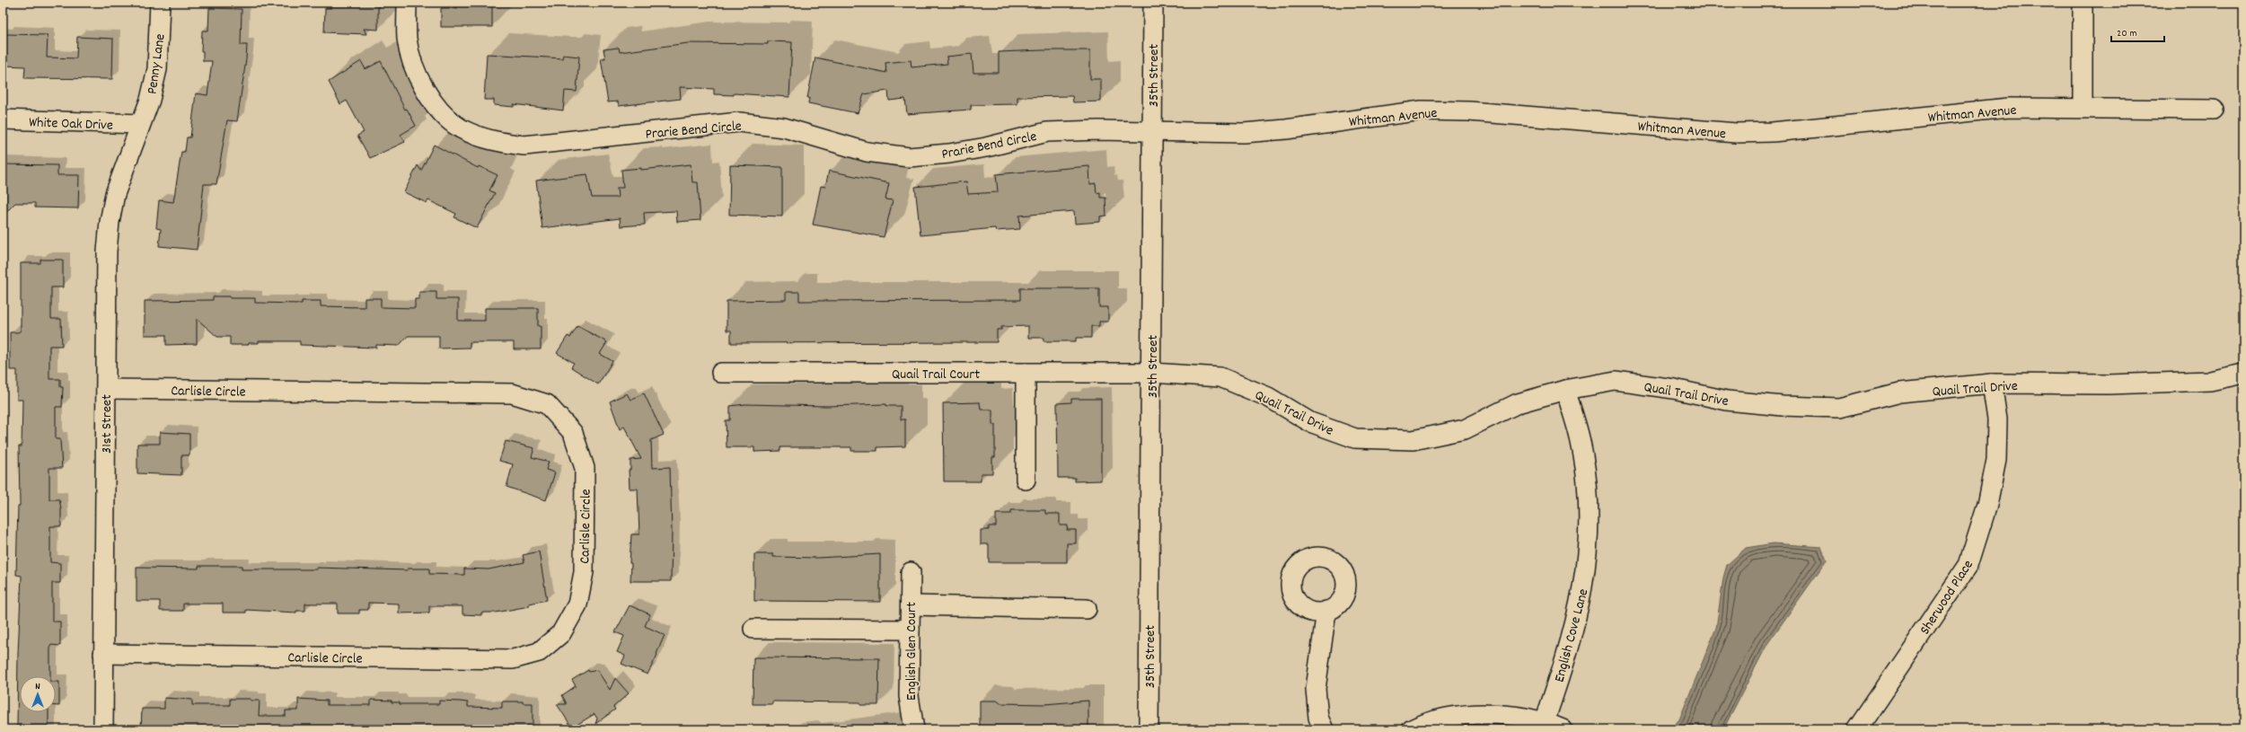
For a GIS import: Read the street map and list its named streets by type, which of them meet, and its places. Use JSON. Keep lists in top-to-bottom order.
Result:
{
  "streets": {
    "street": [
      "Penny Lane",
      "35th Street",
      "Whitman Avenue",
      "White Oak Drive",
      "Prarie Bend Circle",
      "Quail Trail Court",
      "Quail Trail Drive",
      "Carlisle Circle",
      "31st Street",
      "Sherwood Place",
      "English Cove Lane",
      "English Glen Court"
    ]
  },
  "crossings": [
    ["Penny Lane", "White Oak Drive"],
    ["Penny Lane", "31st Street"],
    ["35th Street", "Whitman Avenue"],
    ["35th Street", "Prarie Bend Circle"],
    ["35th Street", "Quail Trail Court"],
    ["35th Street", "Quail Trail Drive"],
    ["Whitman Avenue", "Prarie Bend Circle"],
    ["White Oak Drive", "31st Street"],
    ["Quail Trail Court", "Quail Trail Drive"],
    ["Quail Trail Drive", "Sherwood Place"],
    ["Quail Trail Drive", "English Cove Lane"],
    ["Carlisle Circle", "31st Street"]
  ],
  "scale_bar": "20 m",
  "north": "top"
}
